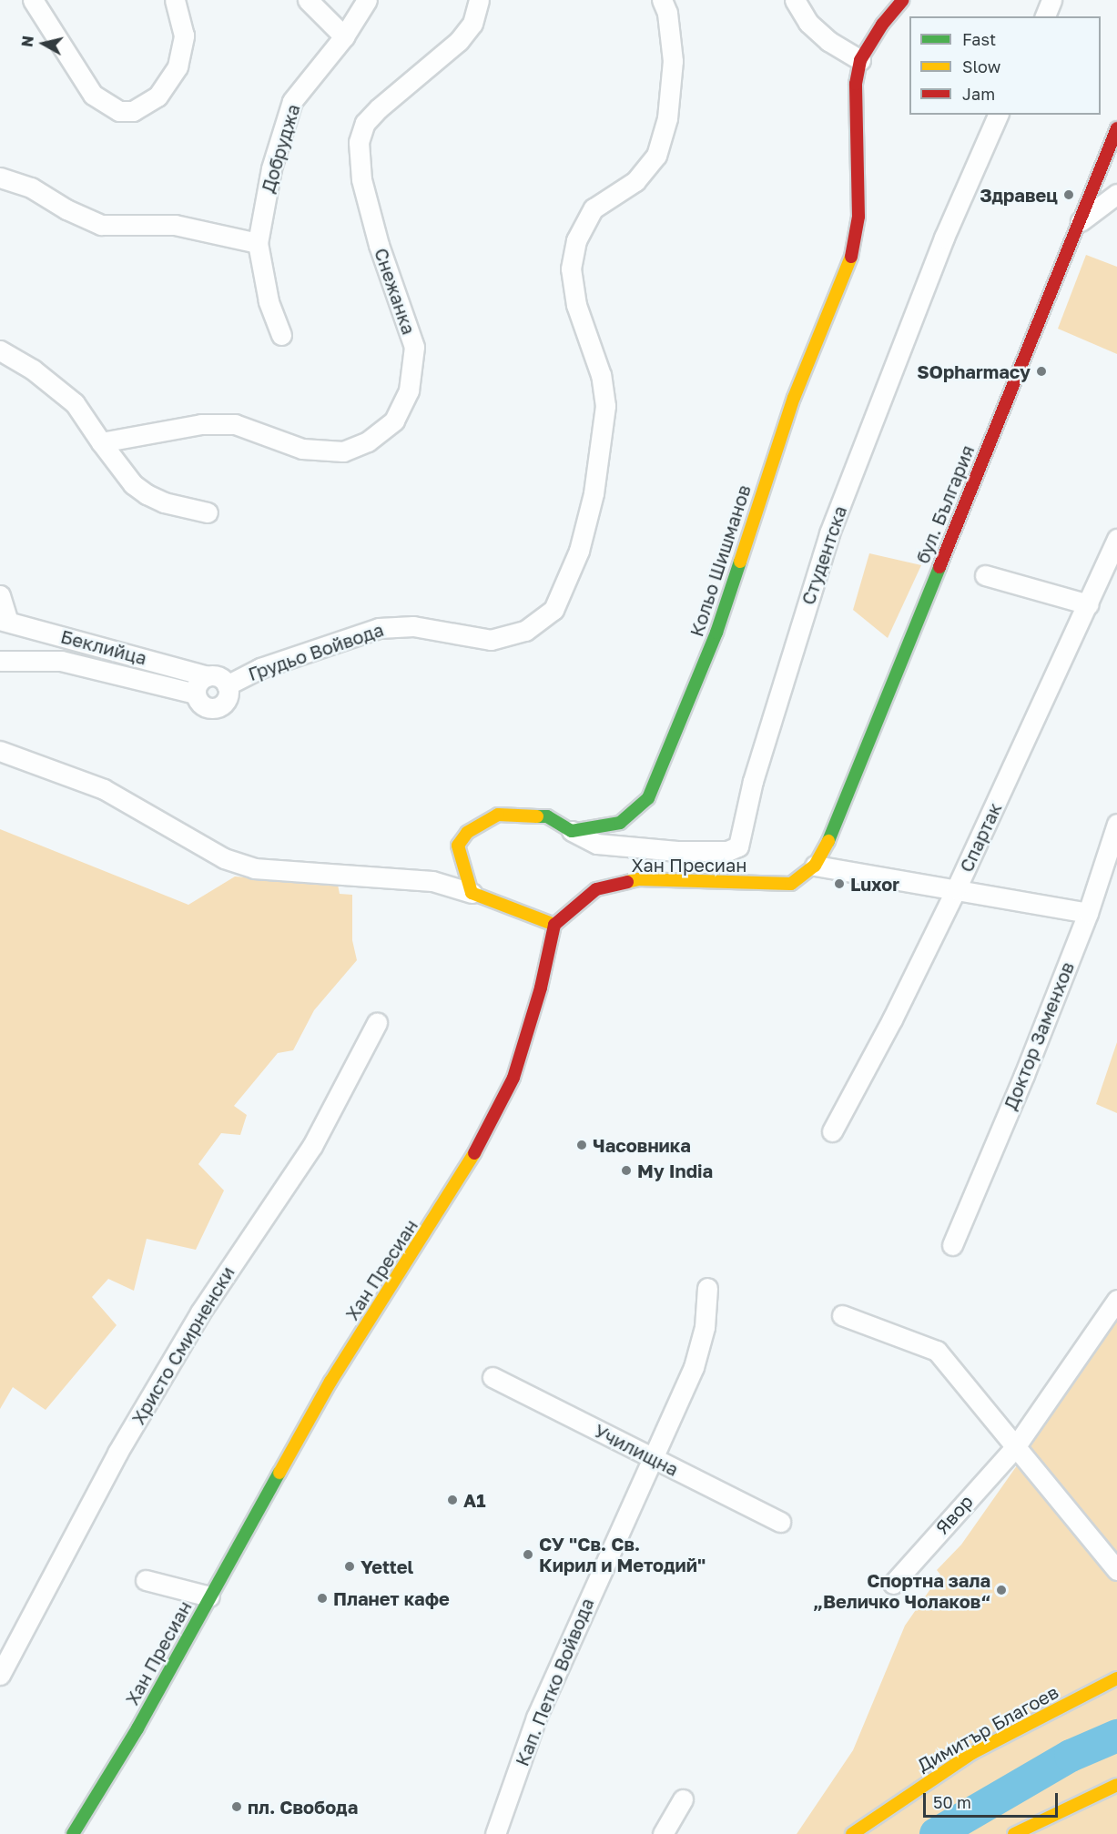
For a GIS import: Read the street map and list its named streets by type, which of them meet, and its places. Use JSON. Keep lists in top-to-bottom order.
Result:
{
  "streets": {
    "street": [
      "Добруджа",
      "Снежанка",
      "бул. България",
      "Студентска",
      "Кольо Шишманов",
      "Беклийца",
      "Грудьо Войвода",
      "Спартак",
      "Хан Пресиан",
      "Доктор Заменхов",
      "Христо Смирненски",
      "Училищна",
      "Явор",
      "Кап. Петко Войвода",
      "Димитър Благоев"
    ]
  },
  "crossings": [
    ["бул. България", "Хан Пресиан"],
    ["Студентска", "Кольо Шишманов"],
    ["Беклийца", "Грудьо Войвода"],
    ["Училищна", "Кап. Петко Войвода"]
  ],
  "places": [
    "Здравец",
    "SOpharmacy",
    "Luxor",
    "Часовника",
    "My India",
    "A1",
    "СУ \"Св. Св. Кирил и Методий\"",
    "Yettel",
    "Спортна зала „Величко Чолаков“",
    "Планет кафе",
    "пл. Свобода"
  ],
  "legend": ["Fast", "Slow", "Jam"],
  "scale_bar": "50 m",
  "north": "left"
}
